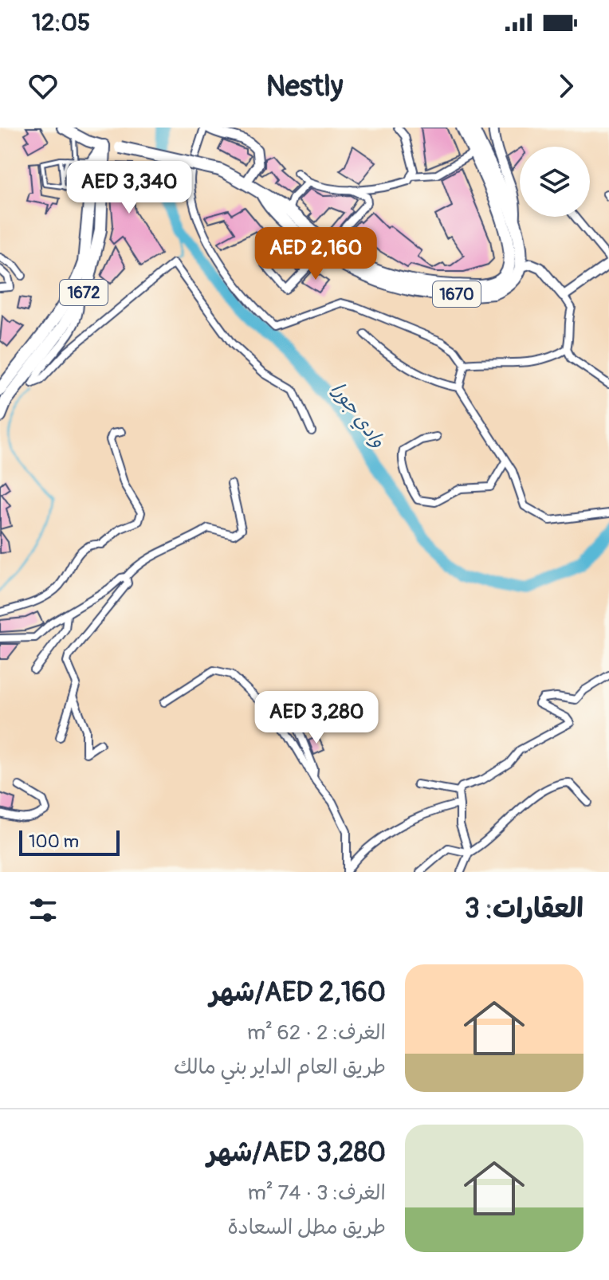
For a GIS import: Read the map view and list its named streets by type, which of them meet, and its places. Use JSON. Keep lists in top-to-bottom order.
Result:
{
  "streets": {
    "highway": ["1672", "1670"]
  },
  "water": ["وادي جورا"],
  "scale_bar": "100 m",
  "page": {
    "status": "12:05",
    "header": "Nestly",
    "price": ["AED 3,340", "AED 2,160", "AED 3,280"],
    "scale": "100 m",
    "heading": "العقارات: 3",
    "list": [
      {
        "name": "AED 2,160/شهر",
        "note": "الغرف: 2 · 62 m² · طريق العام الداير بني مالك"
      },
      {
        "name": "AED 3,280/شهر",
        "note": "الغرف: 3 · 74 m² · طريق مطل السعادة"
      }
    ]
  }
}
